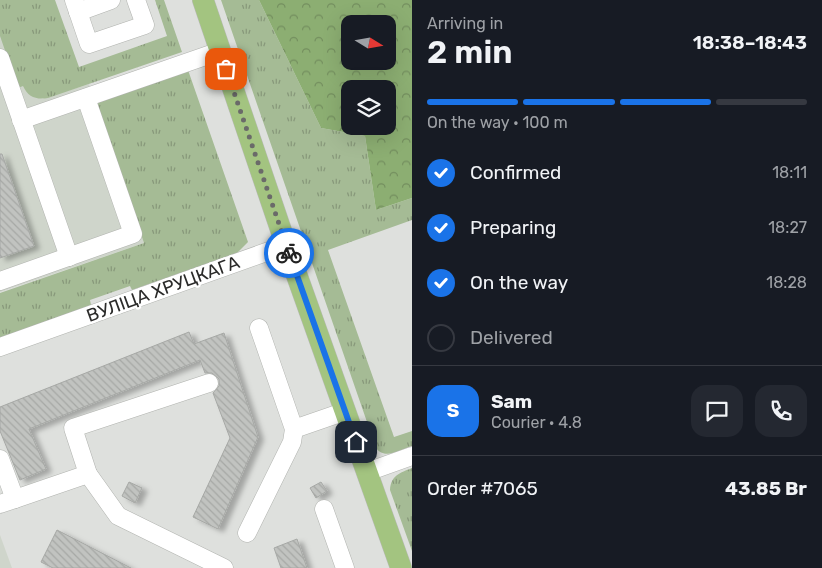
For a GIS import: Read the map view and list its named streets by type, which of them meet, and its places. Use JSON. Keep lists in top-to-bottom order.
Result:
{
  "streets": {
    "street": ["ВУЛІЦА ХРУЦКАГА"]
  },
  "north": "right",
  "page": {
    "heading": ["2 min", "Arriving in", "18:38–18:43"],
    "panel": [
      "Sam",
      "Courier · 4.8",
      "Order #7065",
      "43.85 Br"
    ],
    "bar": "On the way · 100 m",
    "list": [
      ["Confirmed", "18:11"],
      ["Preparing", "18:27"],
      ["On the way", "18:28"],
      "Delivered"
    ],
    "round": "S"
  }
}
